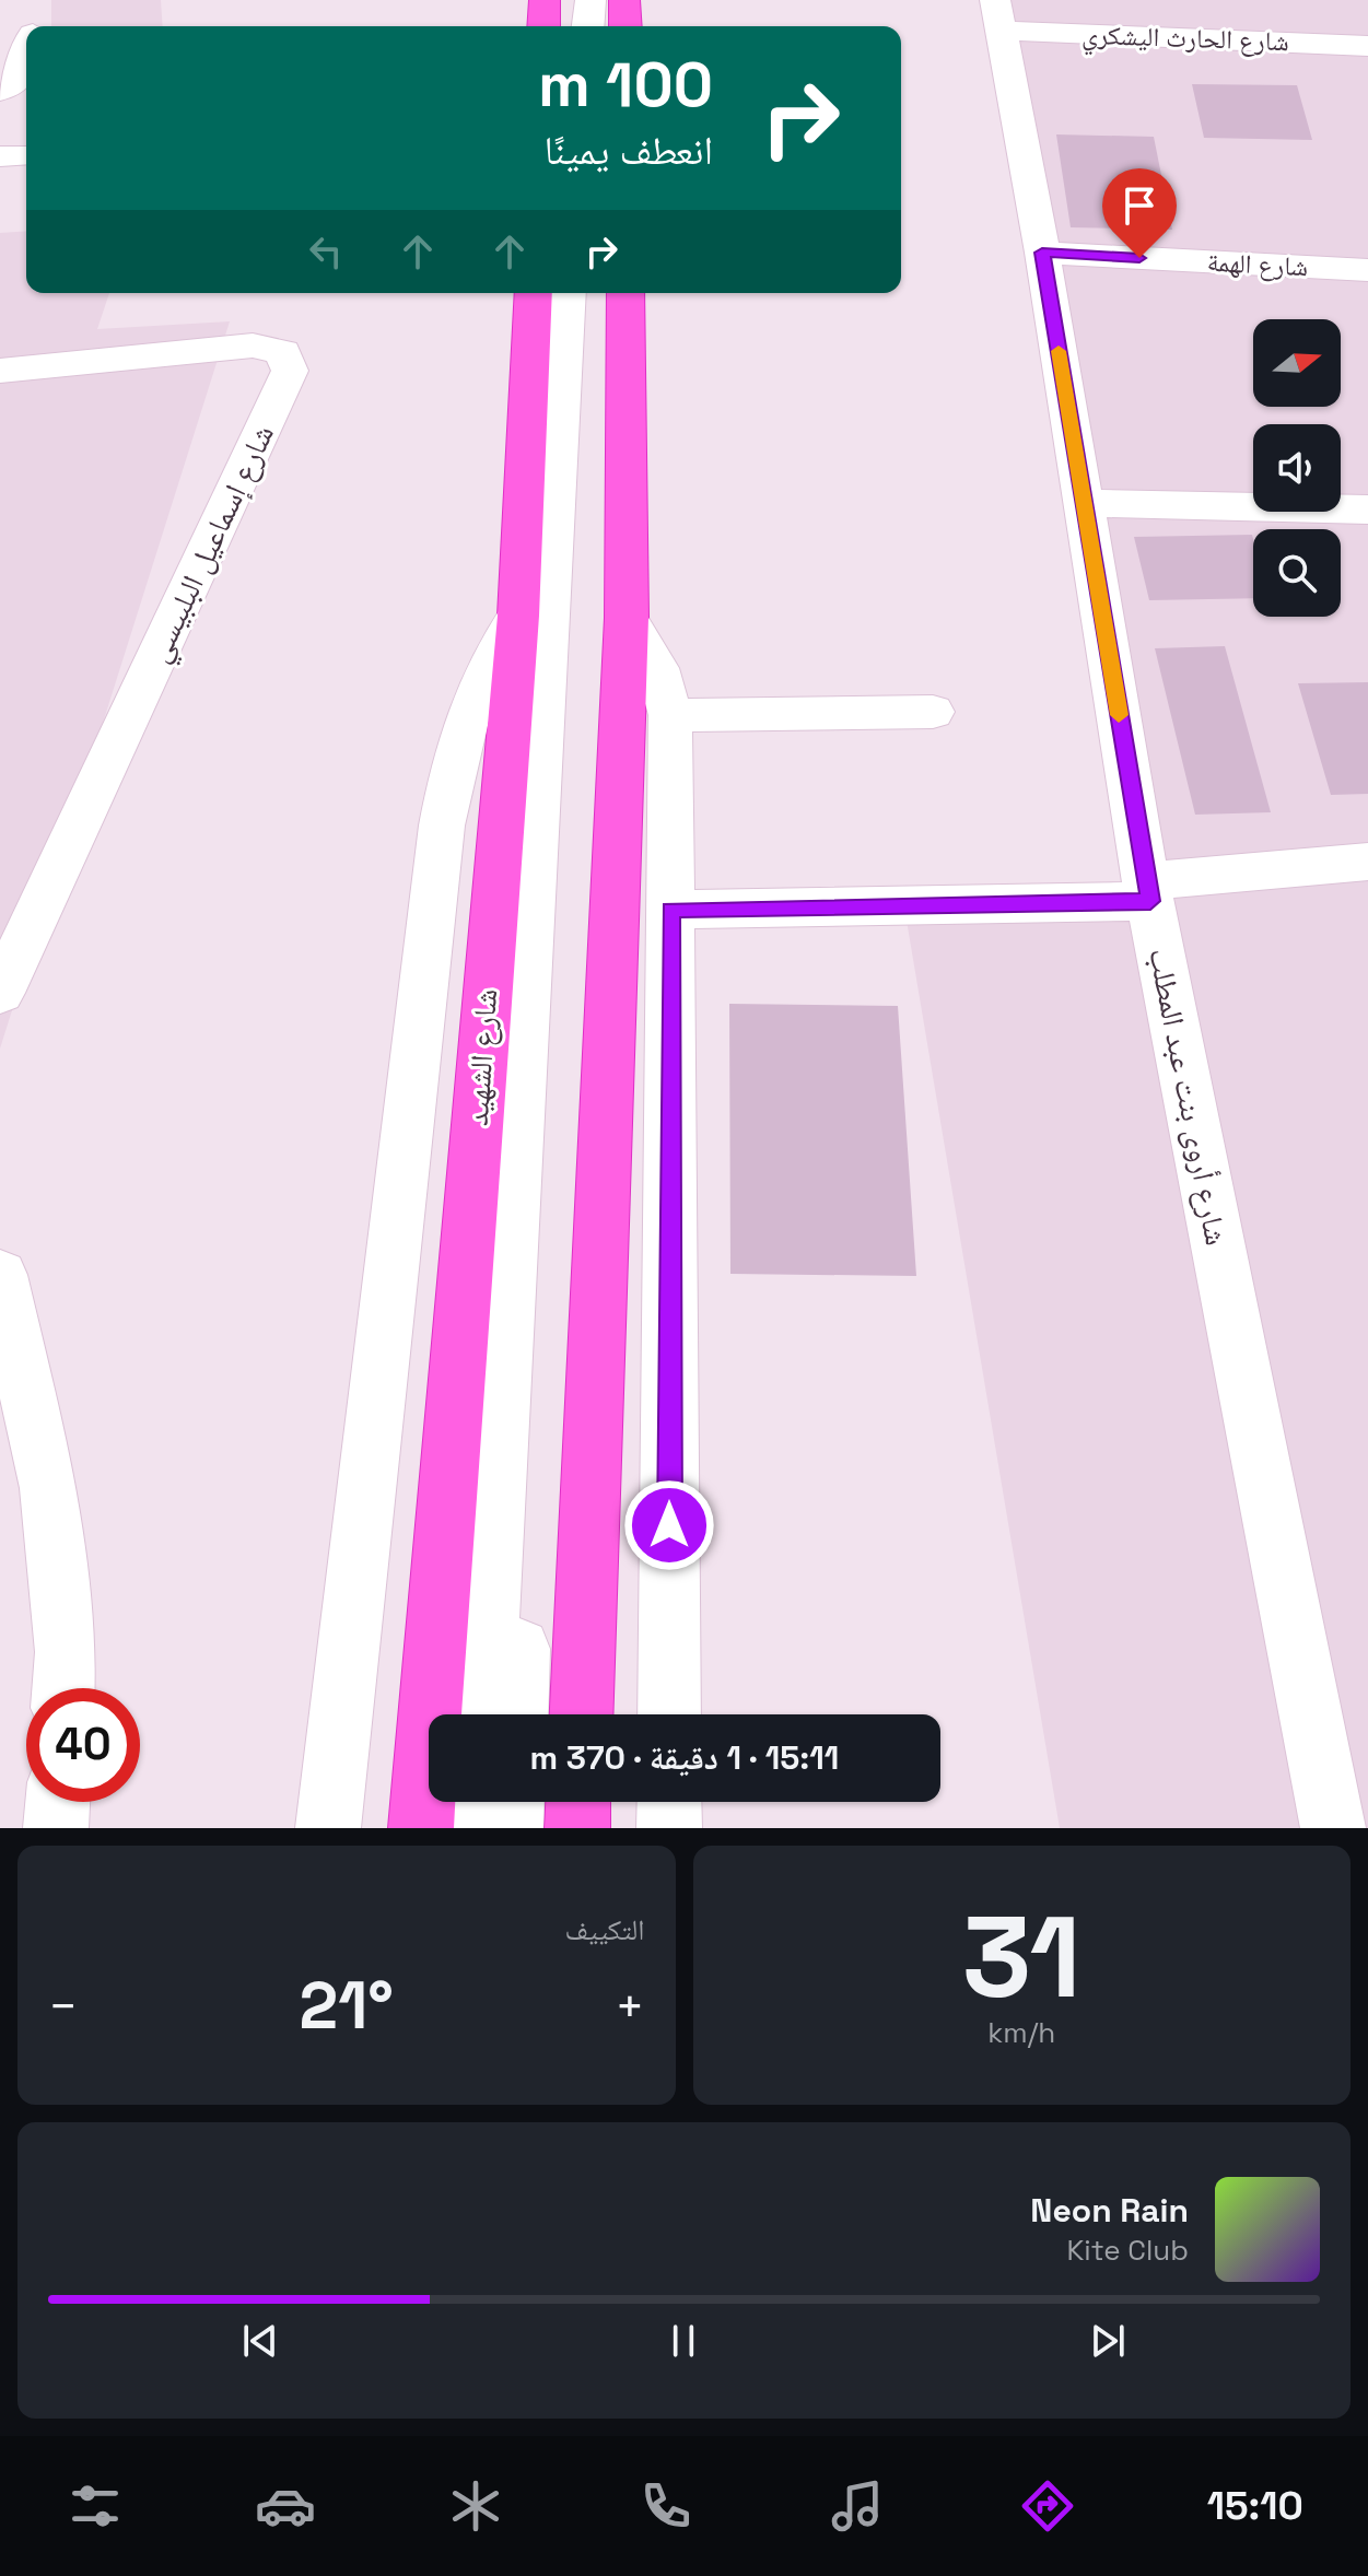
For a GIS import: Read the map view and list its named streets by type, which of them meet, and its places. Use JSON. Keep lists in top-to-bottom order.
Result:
{
  "streets": {
    "highway": ["شارع الشهيد"],
    "street": [
      "شارع الحارث اليشكري",
      "شارع الهمة",
      "شارع إسماعيل البلبيسي",
      "شارع أروى بنت عبد المطلب"
    ]
  },
  "crossings": [
    ["شارع الحارث اليشكري", "شارع أروى بنت عبد المطلب"],
    ["شارع الهمة", "شارع أروى بنت عبد المطلب"]
  ],
  "north": "right",
  "page": {
    "turn": ["100 m", "انعطف يمينًا"],
    "limit": "40",
    "trip": "15:11 · 1 دقيقة · 370 m",
    "tile": [
      ["31", "km/h"],
      "التكييف"
    ],
    "heat": ["−", "21°", "+"],
    "song": ["Neon Rain", "Kite Club"],
    "tabs": "15:10"
  }
}
